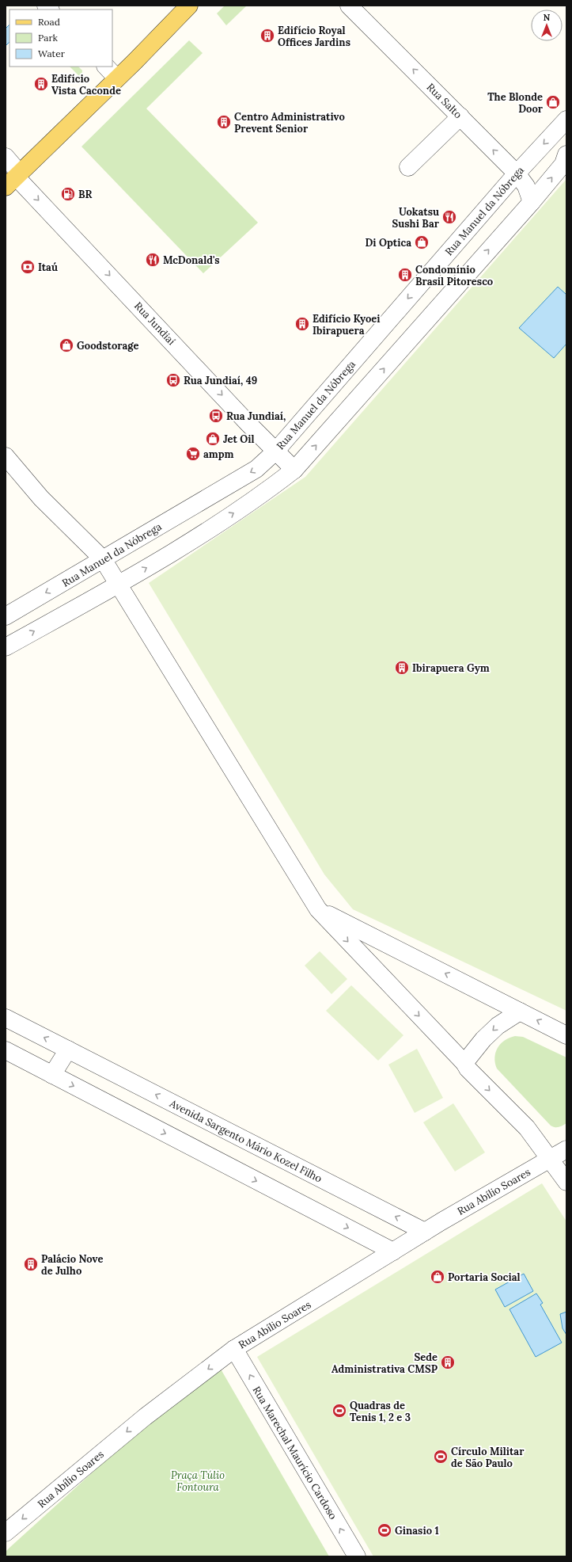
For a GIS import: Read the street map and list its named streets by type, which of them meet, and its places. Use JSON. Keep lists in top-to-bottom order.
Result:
{
  "streets": {
    "street": [
      "Rua Salto",
      "Rua Manuel da Nóbrega",
      "Rua Jundiaí",
      "Avenida Sargento Mário Kozel Filho",
      "Rua Abílio Soares",
      "Rua Marechal Maurício Cardoso"
    ]
  },
  "crossings": [
    ["Rua Salto", "Rua Manuel da Nóbrega"],
    ["Rua Manuel da Nóbrega", "Rua Jundiaí"],
    ["Avenida Sargento Mário Kozel Filho", "Rua Abílio Soares"],
    ["Rua Abílio Soares", "Rua Marechal Maurício Cardoso"]
  ],
  "one_way": [
    "Rua Salto",
    "Rua Jundiaí",
    "Rua Abílio Soares",
    "Rua Marechal Maurício Cardoso"
  ],
  "parks": ["Praça Túlio Fontoura"],
  "places": {
    "building": [
      "Edifício Royal Offices Jardins",
      "Edifício Vista Caconde",
      "Centro Administrativo Prevent Senior",
      "Condomínio Brasil Pitoresco",
      "Edifício Kyoei Ibirapuera",
      "Ibirapuera Gym",
      "Palácio Nove de Julho",
      "Sede Administrativa CMSP"
    ],
    "shop": [
      "The Blonde Door",
      "Di Optica",
      "Goodstorage",
      "Jet Oil",
      "Portaria Social"
    ],
    "fuel station": ["BR"],
    "restaurant": ["Uokatsu Sushi Bar", "McDonald's"],
    "bank": ["Itaú"],
    "bus stop": ["Rua Jundiaí, 49", "Rua Jundiaí,"],
    "supermarket": ["ampm"],
    "sports": ["Quadras de Tenis 1, 2 e 3", "Círculo Militar de São Paulo", "Ginasio 1"]
  },
  "legend": ["Road", "Park", "Water"],
  "north": "top"
}
